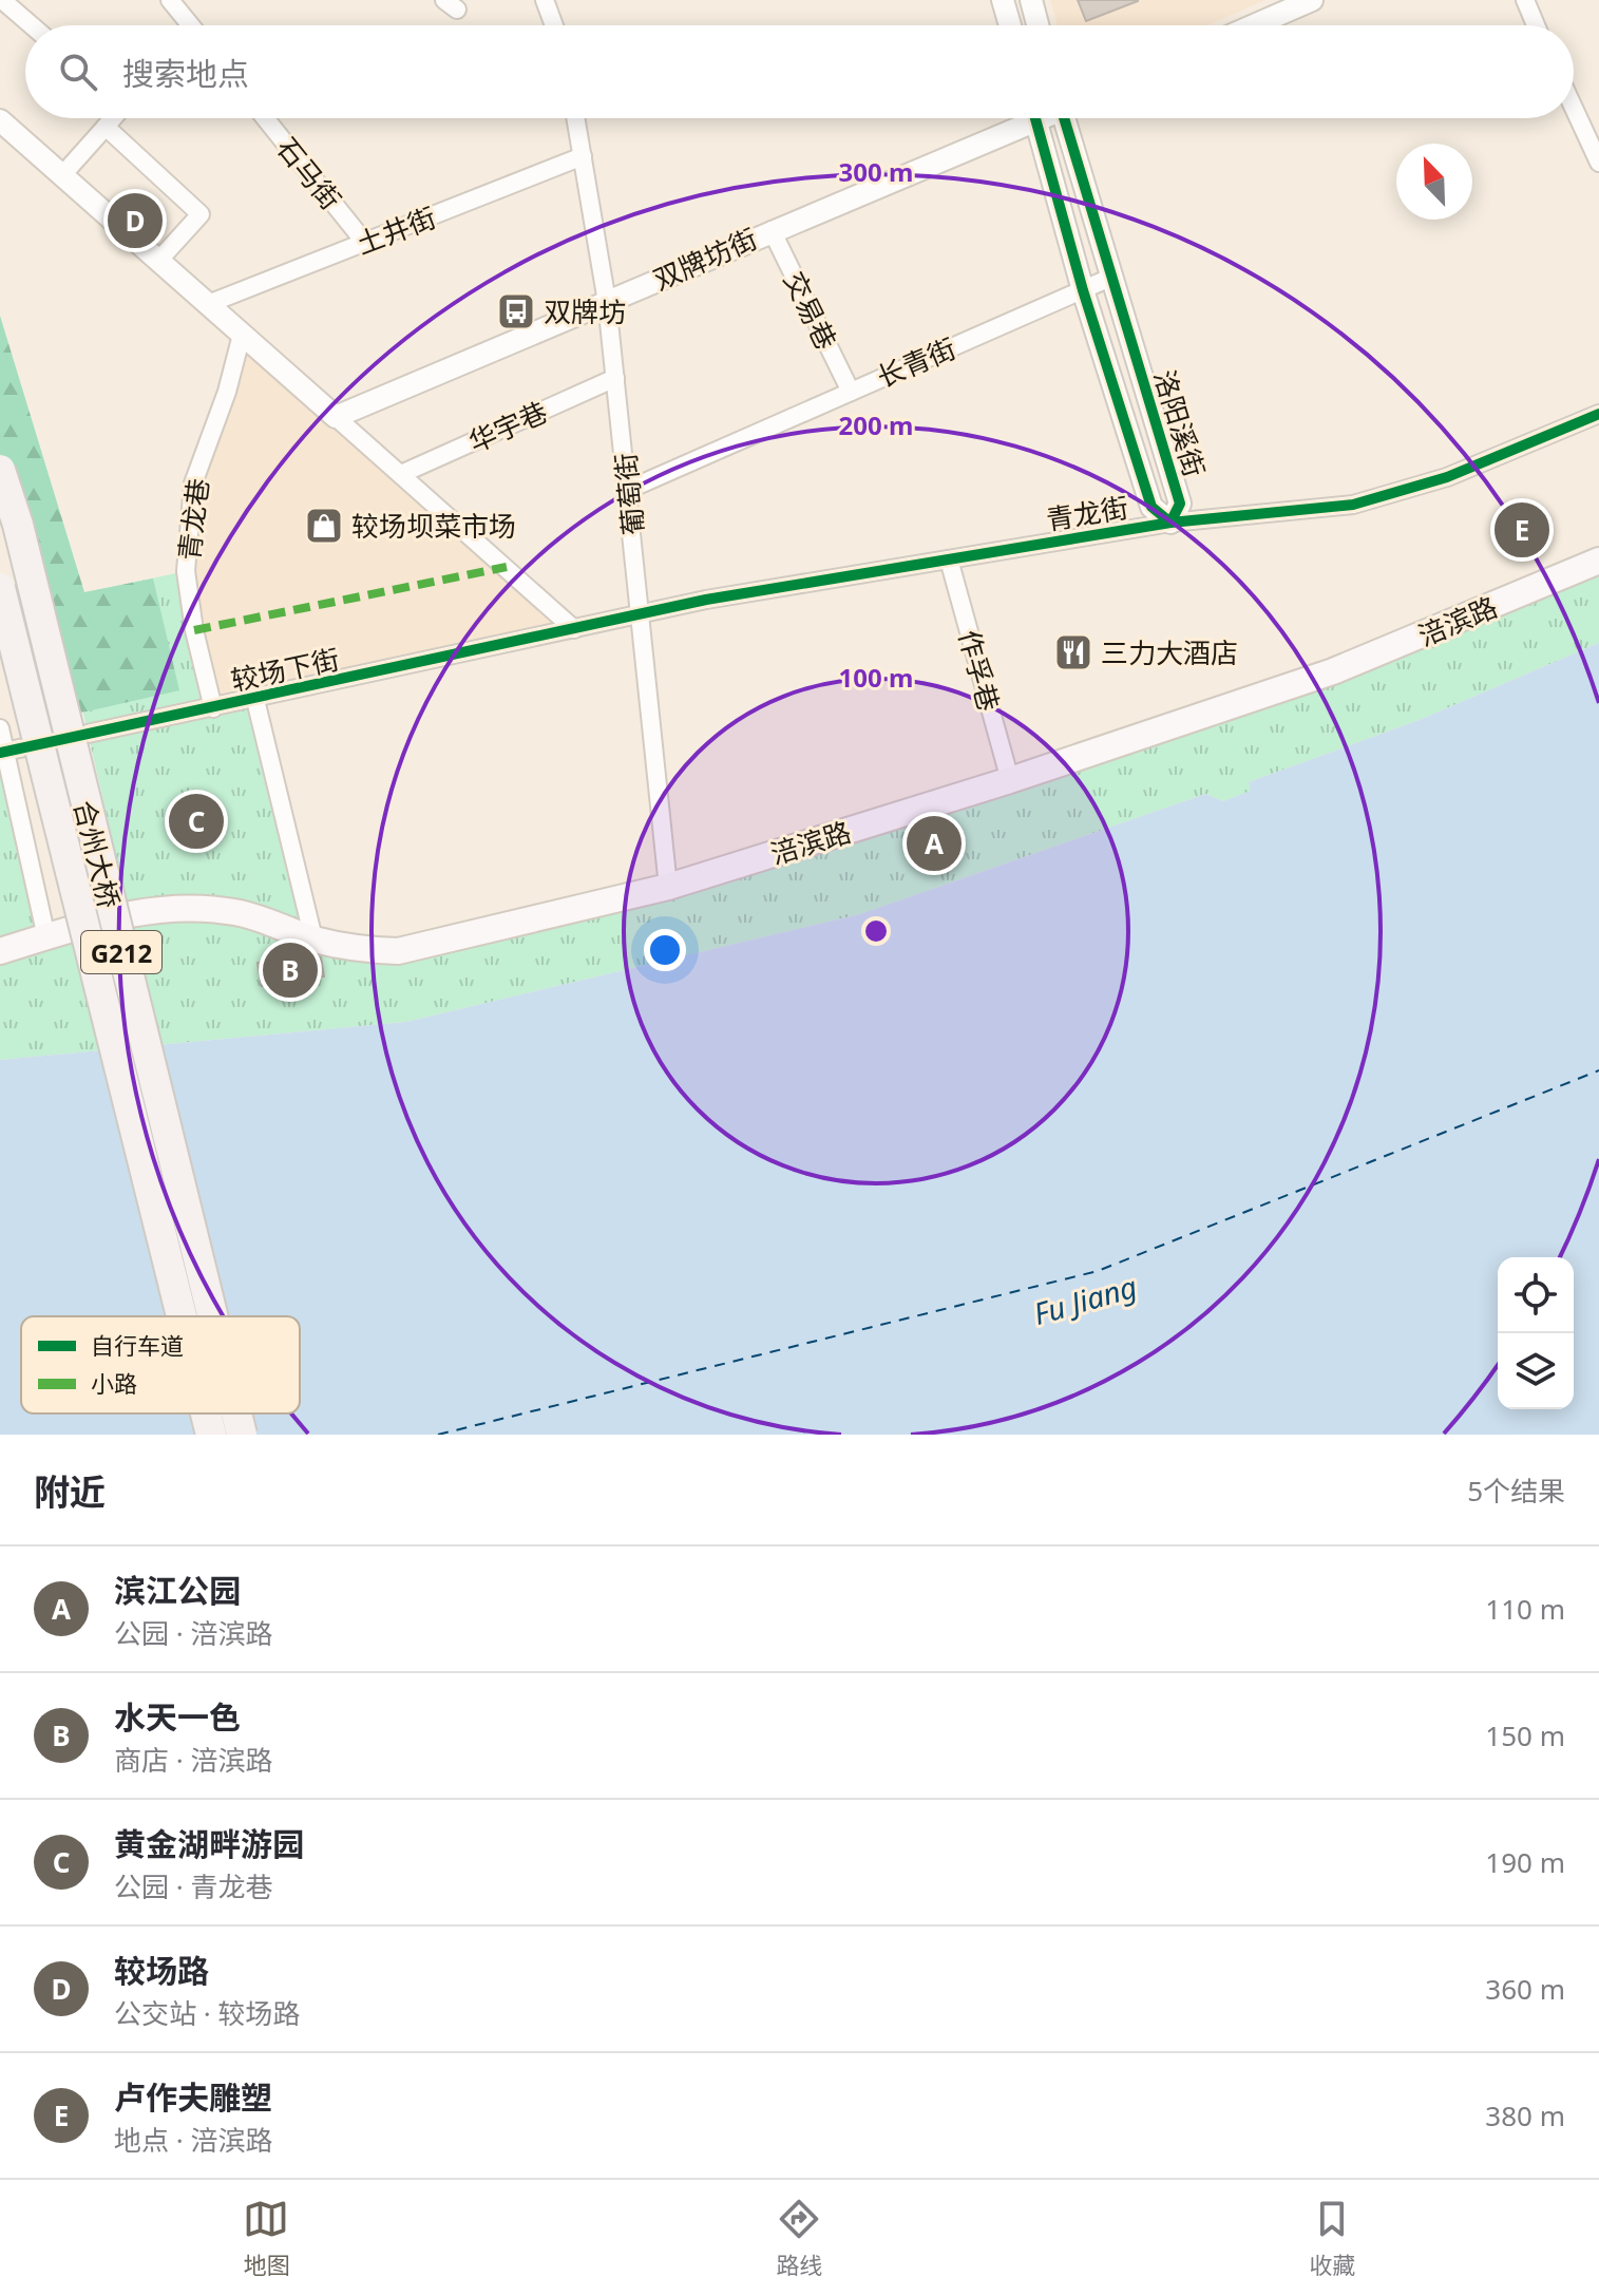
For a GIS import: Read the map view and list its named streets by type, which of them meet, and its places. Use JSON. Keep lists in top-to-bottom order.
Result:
{
  "streets": {
    "highway": ["合州大桥", "G212"],
    "main road": ["涪滨路"],
    "street": [
      "石马街",
      "土井街",
      "双牌坊街",
      "交易巷",
      "长青街",
      "洛阳溪街",
      "华宇巷",
      "葡萄街",
      "青龙街",
      "青龙巷",
      "较场下街",
      "作孚巷"
    ]
  },
  "crossings": [
    ["石马街", "土井街"],
    ["土井街", "葡萄街"],
    ["双牌坊街", "交易巷"],
    ["双牌坊街", "葡萄街"],
    ["交易巷", "长青街"],
    ["长青街", "洛阳溪街"],
    ["长青街", "葡萄街"],
    ["洛阳溪街", "青龙街"],
    ["华宇巷", "葡萄街"],
    ["葡萄街", "青龙街"],
    ["葡萄街", "涪滨路"],
    ["青龙街", "较场下街"],
    ["青龙街", "作孚巷"],
    ["青龙巷", "较场下街"],
    ["涪滨路", "作孚巷"]
  ],
  "water": ["Fu Jiang"],
  "places": {
    "bus stop": ["双牌坊"],
    "shop": ["较场坝菜市场"],
    "restaurant": ["三力大酒店"]
  },
  "legend": ["自行车道", "小路"],
  "north": "top left",
  "page": {
    "search": "搜索地点",
    "pins": [
      "D",
      "E",
      "C",
      "A",
      "B"
    ],
    "heading": ["附近", "5个结果"],
    "list": [
      {
        "mark": "A",
        "name": "滨江公园",
        "note": "公园 · 涪滨路",
        "value": "110 m"
      },
      {
        "mark": "B",
        "name": "水天一色",
        "note": "商店 · 涪滨路",
        "value": "150 m"
      },
      {
        "mark": "C",
        "name": "黄金湖畔游园",
        "note": "公园 · 青龙巷",
        "value": "190 m"
      },
      {
        "mark": "D",
        "name": "较场路",
        "note": "公交站 · 较场路",
        "value": "360 m"
      },
      {
        "mark": "E",
        "name": "卢作夫雕塑",
        "note": "地点 · 涪滨路",
        "value": "380 m"
      }
    ],
    "nav": ["地图", "路线", "收藏"]
  },
  "rings": ["300 m", "200 m", "100 m"]
}
